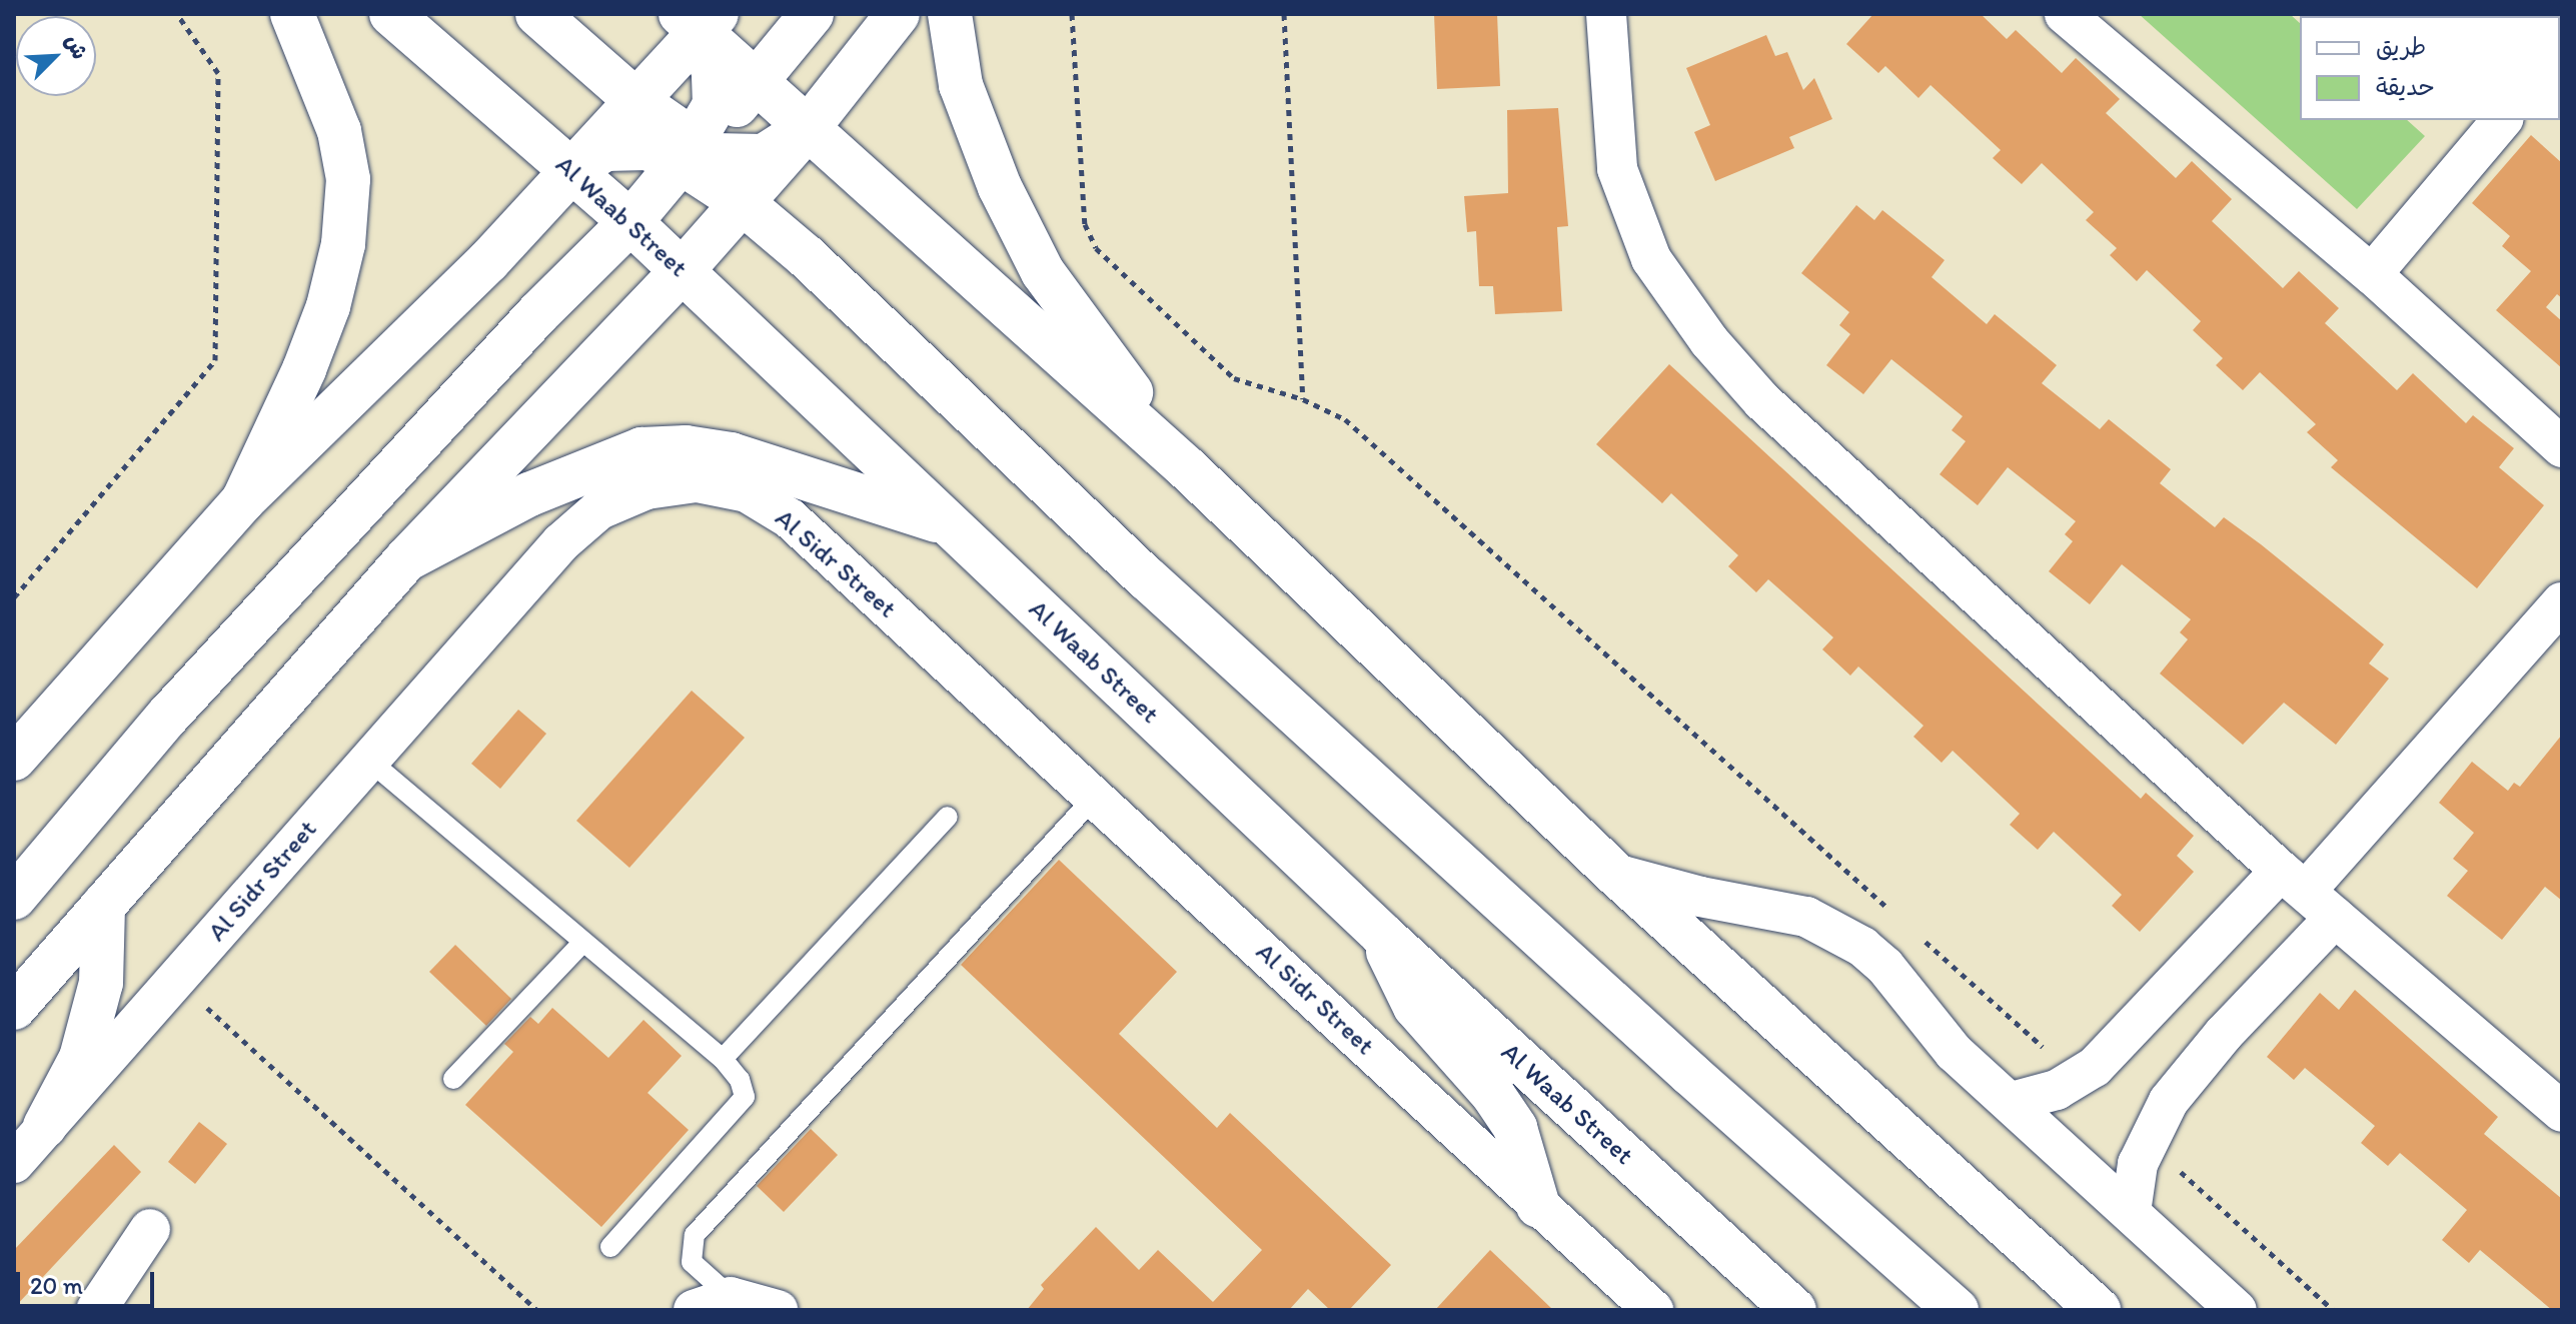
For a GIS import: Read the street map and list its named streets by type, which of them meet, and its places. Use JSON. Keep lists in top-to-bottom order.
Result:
{
  "streets": {
    "main road": ["Al Waab Street"],
    "street": ["Al Sidr Street"]
  },
  "legend": ["طريق", "حديقة"],
  "scale_bar": "20 m",
  "north": "top right"
}
